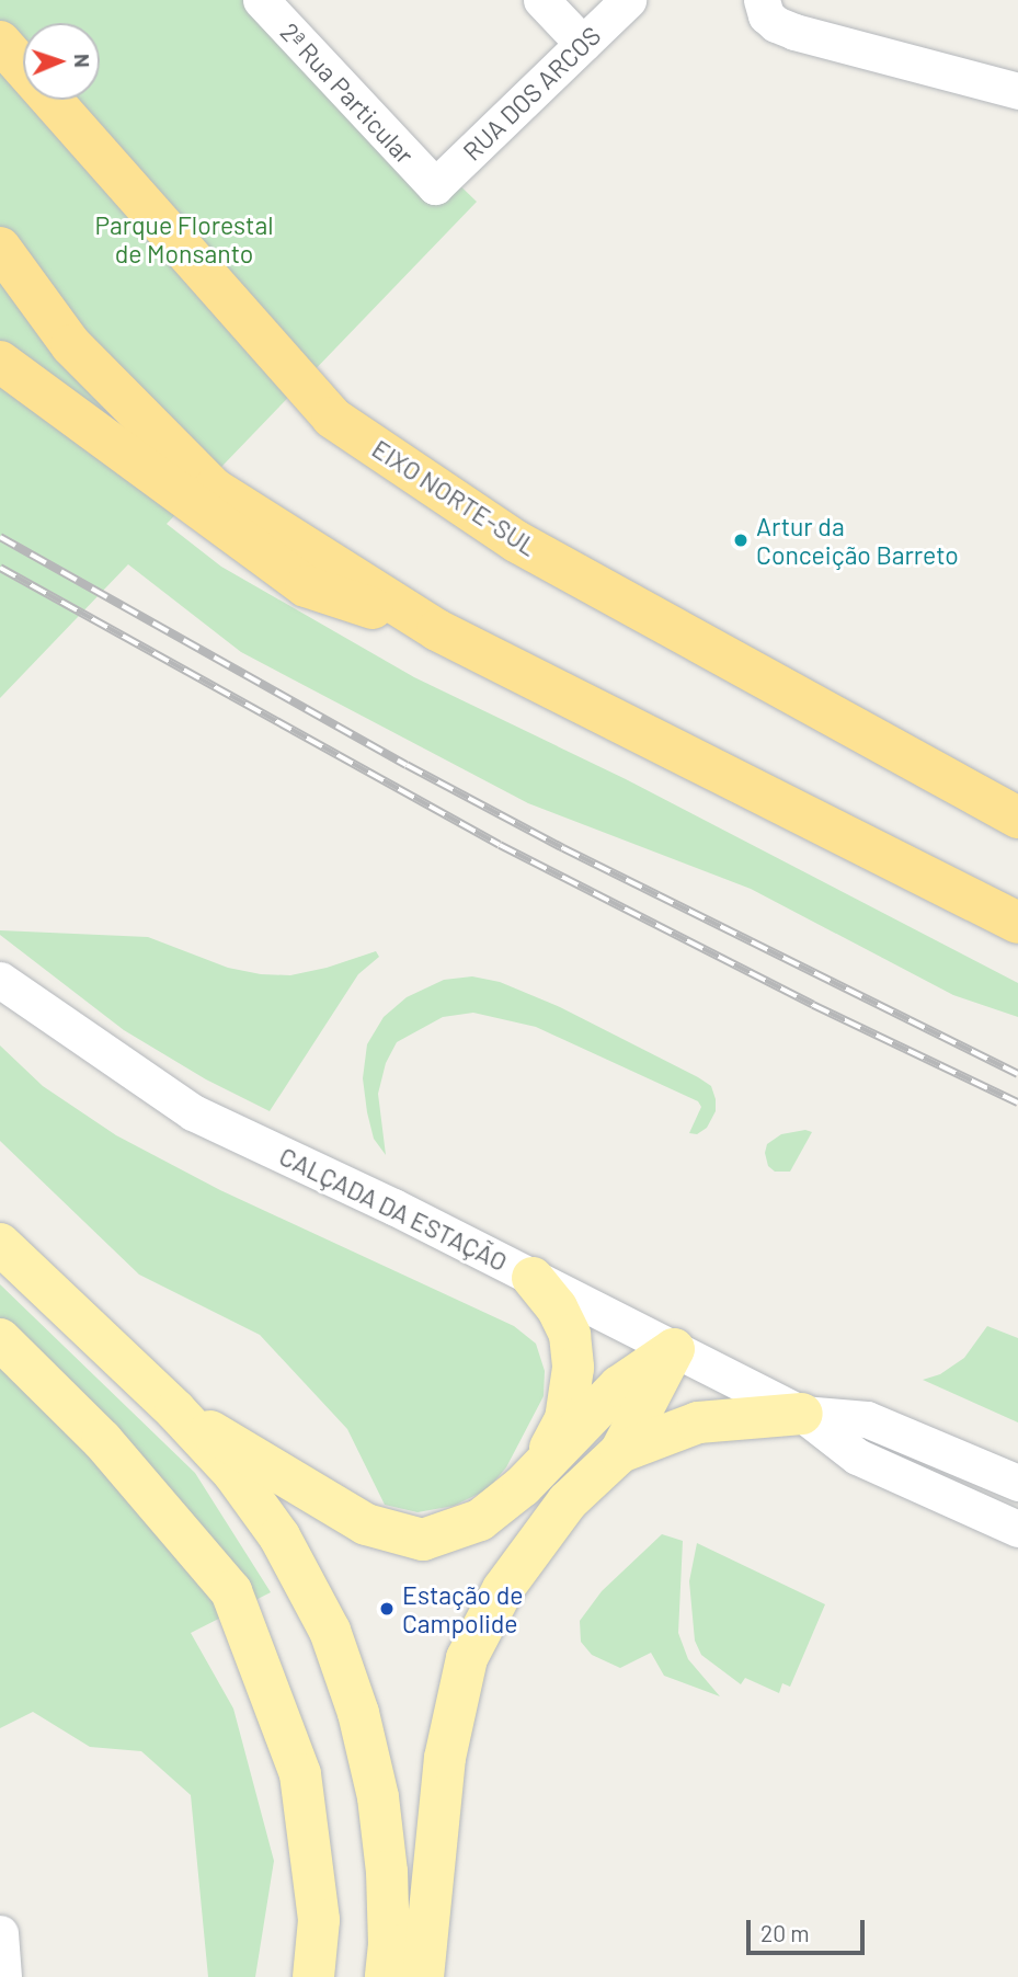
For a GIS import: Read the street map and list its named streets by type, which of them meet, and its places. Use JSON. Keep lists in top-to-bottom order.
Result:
{
  "streets": {
    "highway": ["EIXO NORTE-SUL"],
    "street": ["2ª Rua Particular", "RUA DOS ARCOS", "CALÇADA DA ESTAÇÃO"]
  },
  "crossings": [
    ["2ª Rua Particular", "RUA DOS ARCOS"]
  ],
  "parks": ["Parque Florestal de Monsanto"],
  "places": ["Artur da Conceição Barreto", "Estação de Campolide"],
  "scale_bar": "20 m",
  "north": "right"
}
